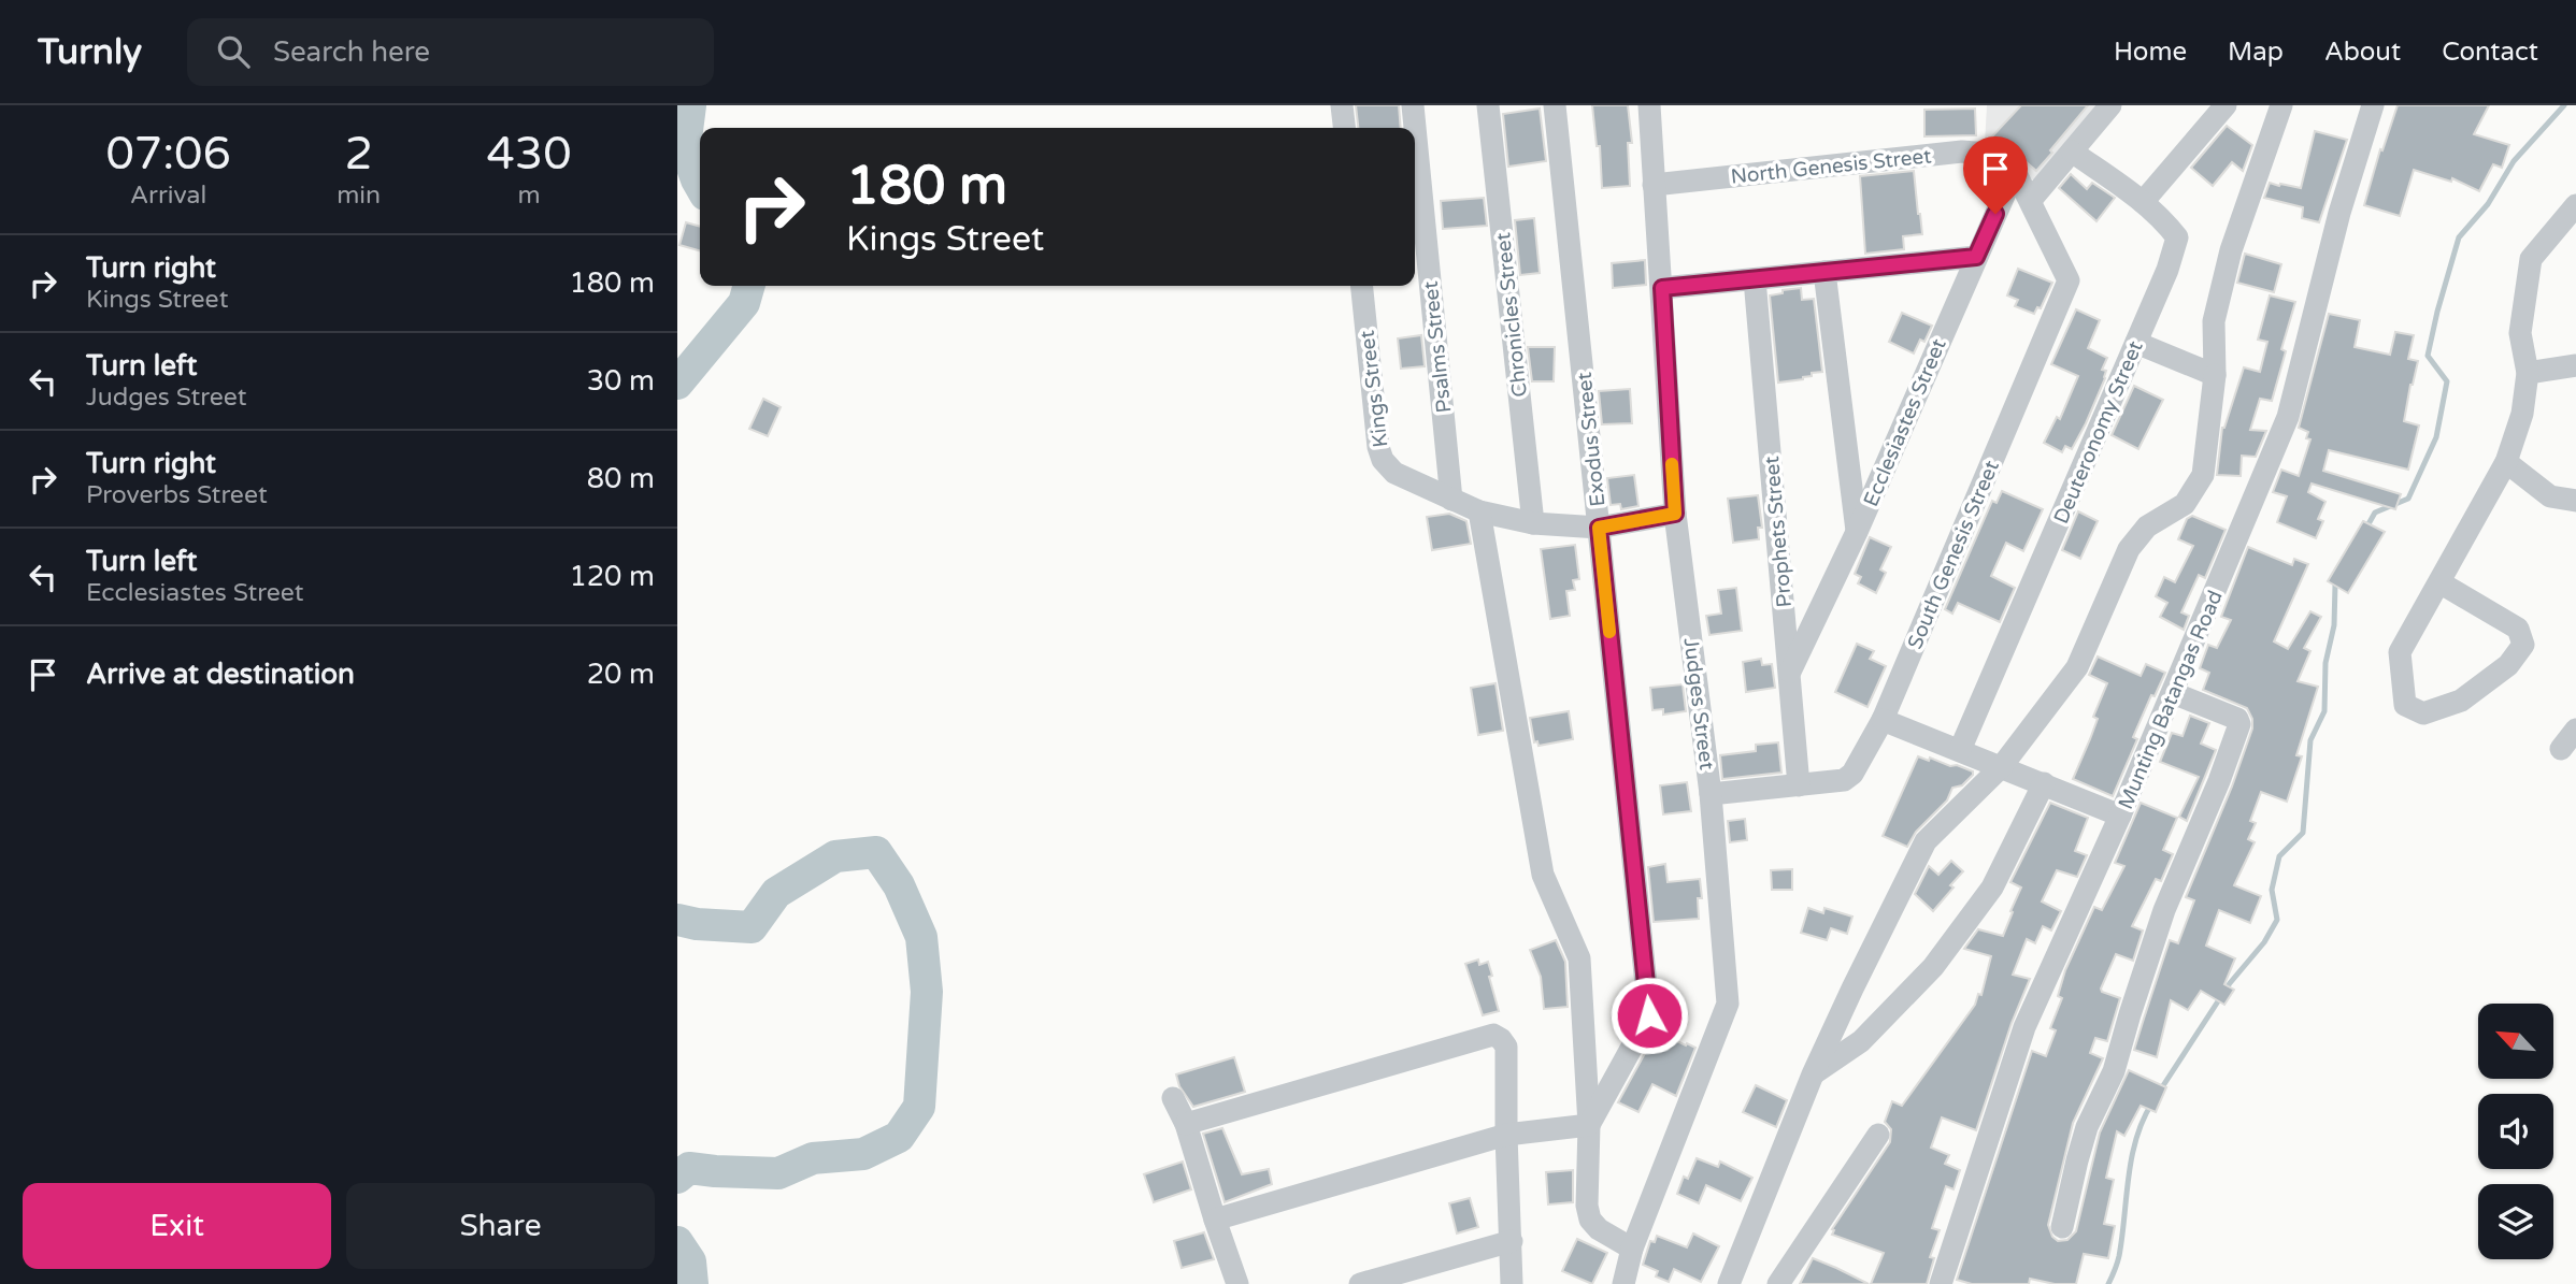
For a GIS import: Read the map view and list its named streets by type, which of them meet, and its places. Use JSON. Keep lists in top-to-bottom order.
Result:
{
  "streets": {
    "street": [
      "North Genesis Street",
      "Chronicles Street",
      "Psalms Street",
      "Kings Street",
      "Ecclesiastes Street",
      "Deuteronomy Street",
      "Exodus Street",
      "Prophets Street",
      "South Genesis Street",
      "Munting Batangas Road",
      "Judges Street"
    ]
  },
  "crossings": [
    ["North Genesis Street", "Ecclesiastes Street"],
    ["North Genesis Street", "Judges Street"],
    ["Chronicles Street", "Kings Street"],
    ["Psalms Street", "Kings Street"],
    ["Kings Street", "Exodus Street"],
    ["Kings Street", "Judges Street"],
    ["Ecclesiastes Street", "Prophets Street"],
    ["Prophets Street", "South Genesis Street"],
    ["South Genesis Street", "Judges Street"]
  ],
  "north": "top left",
  "page": {
    "header": "Turnly",
    "search": "Search here",
    "nav": [
      "Home",
      "Map",
      "About",
      "Contact"
    ],
    "eta": [
      "07:06",
      "Arrival",
      "2",
      "min",
      "430",
      "m"
    ],
    "turn": ["180 m", "Kings Street"],
    "list": [
      {
        "name": "Turn right",
        "note": "Kings Street",
        "value": "180 m"
      },
      {
        "name": "Turn left",
        "note": "Judges Street",
        "value": "30 m"
      },
      {
        "name": "Turn right",
        "note": "Proverbs Street",
        "value": "80 m"
      },
      {
        "name": "Turn left",
        "note": "Ecclesiastes Street",
        "value": "120 m"
      },
      {
        "name": "Arrive at destination",
        "value": "20 m"
      }
    ],
    "buttons": ["Exit", "Share"]
  }
}
